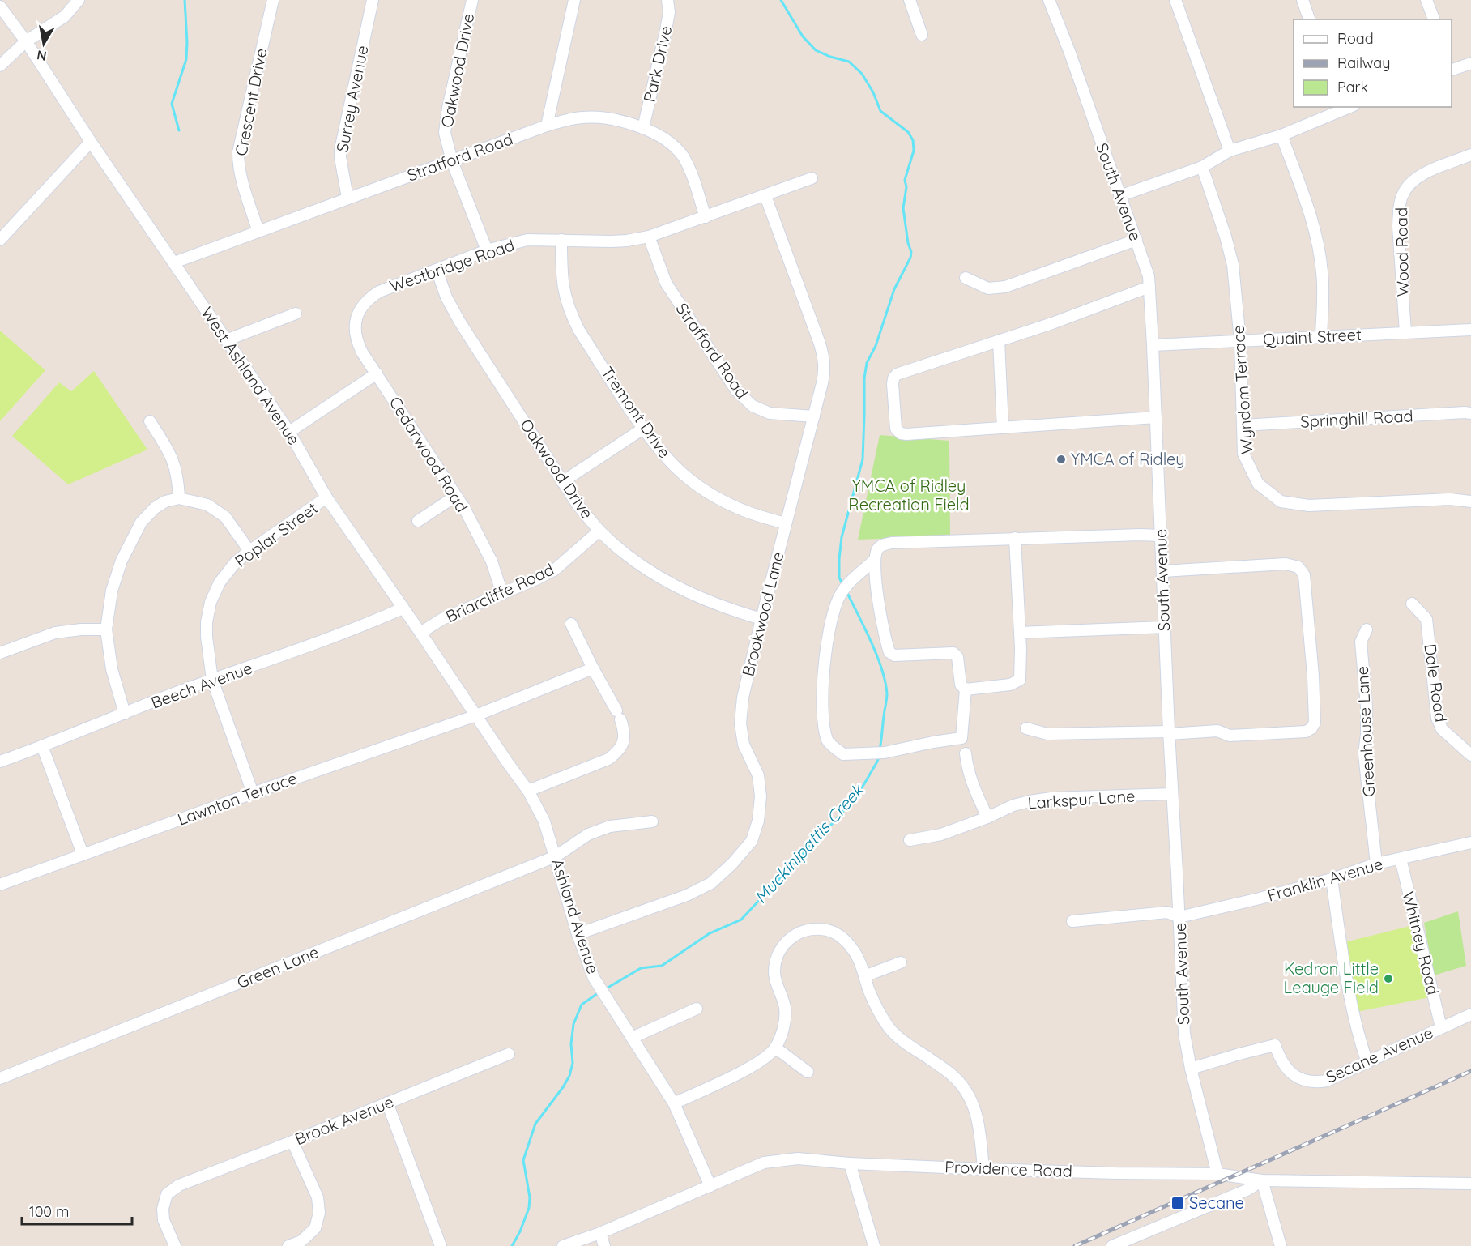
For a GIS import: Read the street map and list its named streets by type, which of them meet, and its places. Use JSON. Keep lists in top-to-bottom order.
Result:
{
  "streets": {
    "street": [
      "Park Drive",
      "Oakwood Drive",
      "Surrey Avenue",
      "Crescent Drive",
      "Stratford Road",
      "South Avenue",
      "Wood Road",
      "Westbridge Road",
      "Quaint Street",
      "Strafford Road",
      "West Ashland Avenue",
      "Wyndom Terrace",
      "Tremont Drive",
      "Springhill Road",
      "Cedarwood Road",
      "Poplar Street",
      "Briarcliffe Road",
      "Brookwood Lane",
      "Dale Road",
      "Beech Avenue",
      "Greenhouse Lane",
      "Lawnton Terrace",
      "Larkspur Lane",
      "Franklin Avenue",
      "Ashland Avenue",
      "Whitney Road",
      "Green Lane",
      "Secane Avenue",
      "Brook Avenue",
      "Providence Road"
    ]
  },
  "crossings": [
    ["Park Drive", "Stratford Road"],
    ["Oakwood Drive", "Stratford Road"],
    ["Oakwood Drive", "Westbridge Road"],
    ["Oakwood Drive", "Briarcliffe Road"],
    ["Oakwood Drive", "Brookwood Lane"],
    ["Surrey Avenue", "Stratford Road"],
    ["Crescent Drive", "Stratford Road"],
    ["Stratford Road", "Westbridge Road"],
    ["Stratford Road", "West Ashland Avenue"],
    ["South Avenue", "Quaint Street"],
    ["South Avenue", "Larkspur Lane"],
    ["South Avenue", "Franklin Avenue"],
    ["South Avenue", "Secane Avenue"],
    ["South Avenue", "Providence Road"],
    ["Wood Road", "Quaint Street"],
    ["Westbridge Road", "Strafford Road"],
    ["Westbridge Road", "Tremont Drive"],
    ["Westbridge Road", "Cedarwood Road"],
    ["Westbridge Road", "Brookwood Lane"],
    ["Quaint Street", "Wyndom Terrace"],
    ["Strafford Road", "Brookwood Lane"],
    ["West Ashland Avenue", "Poplar Street"],
    ["West Ashland Avenue", "Briarcliffe Road"],
    ["West Ashland Avenue", "Beech Avenue"],
    ["West Ashland Avenue", "Lawnton Terrace"],
    ["West Ashland Avenue", "Ashland Avenue"],
    ["Wyndom Terrace", "Springhill Road"],
    ["Tremont Drive", "Brookwood Lane"],
    ["Cedarwood Road", "Briarcliffe Road"],
    ["Poplar Street", "Beech Avenue"],
    ["Poplar Street", "Lawnton Terrace"],
    ["Brookwood Lane", "Ashland Avenue"],
    ["Greenhouse Lane", "Franklin Avenue"],
    ["Franklin Avenue", "Whitney Road"],
    ["Ashland Avenue", "Green Lane"],
    ["Ashland Avenue", "Providence Road"],
    ["Whitney Road", "Secane Avenue"]
  ],
  "water": ["Muckinipattis Creek"],
  "parks": ["YMCA of Ridley Recreation Field"],
  "places": {
    "other": ["YMCA of Ridley", "Kedron Little Leauge Field"],
    "transit": ["Secane"]
  },
  "legend": ["Road", "Railway", "Park"],
  "scale_bar": "100 m",
  "north": "bottom"
}
